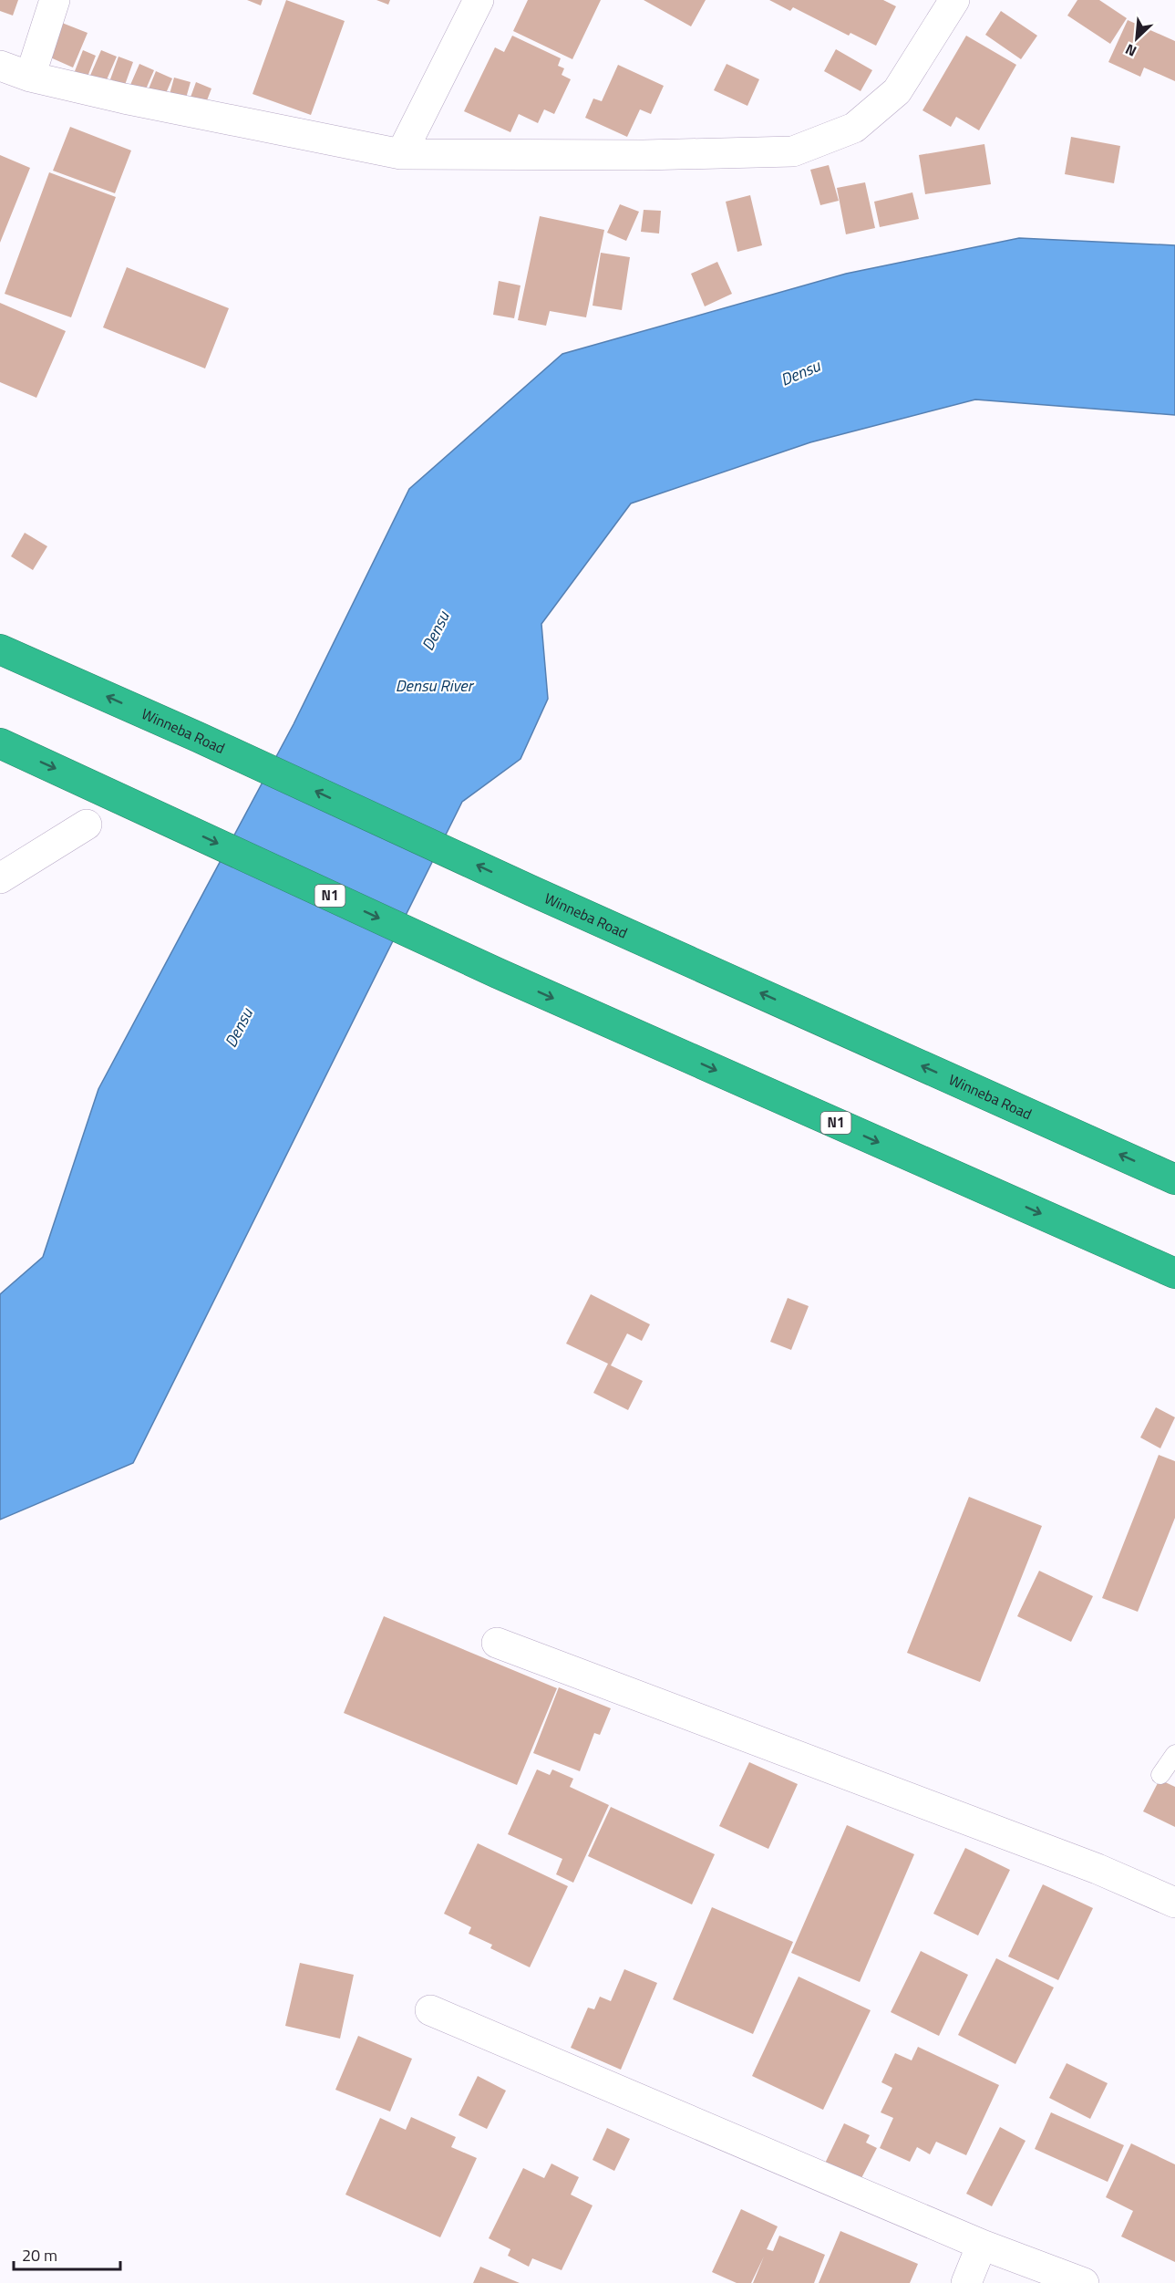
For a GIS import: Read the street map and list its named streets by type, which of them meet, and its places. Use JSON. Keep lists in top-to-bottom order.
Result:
{
  "streets": {
    "highway": ["Winneba Road", "N1"]
  },
  "water": ["Densu", "Densu River"],
  "scale_bar": "20 m",
  "north": "bottom left"
}
